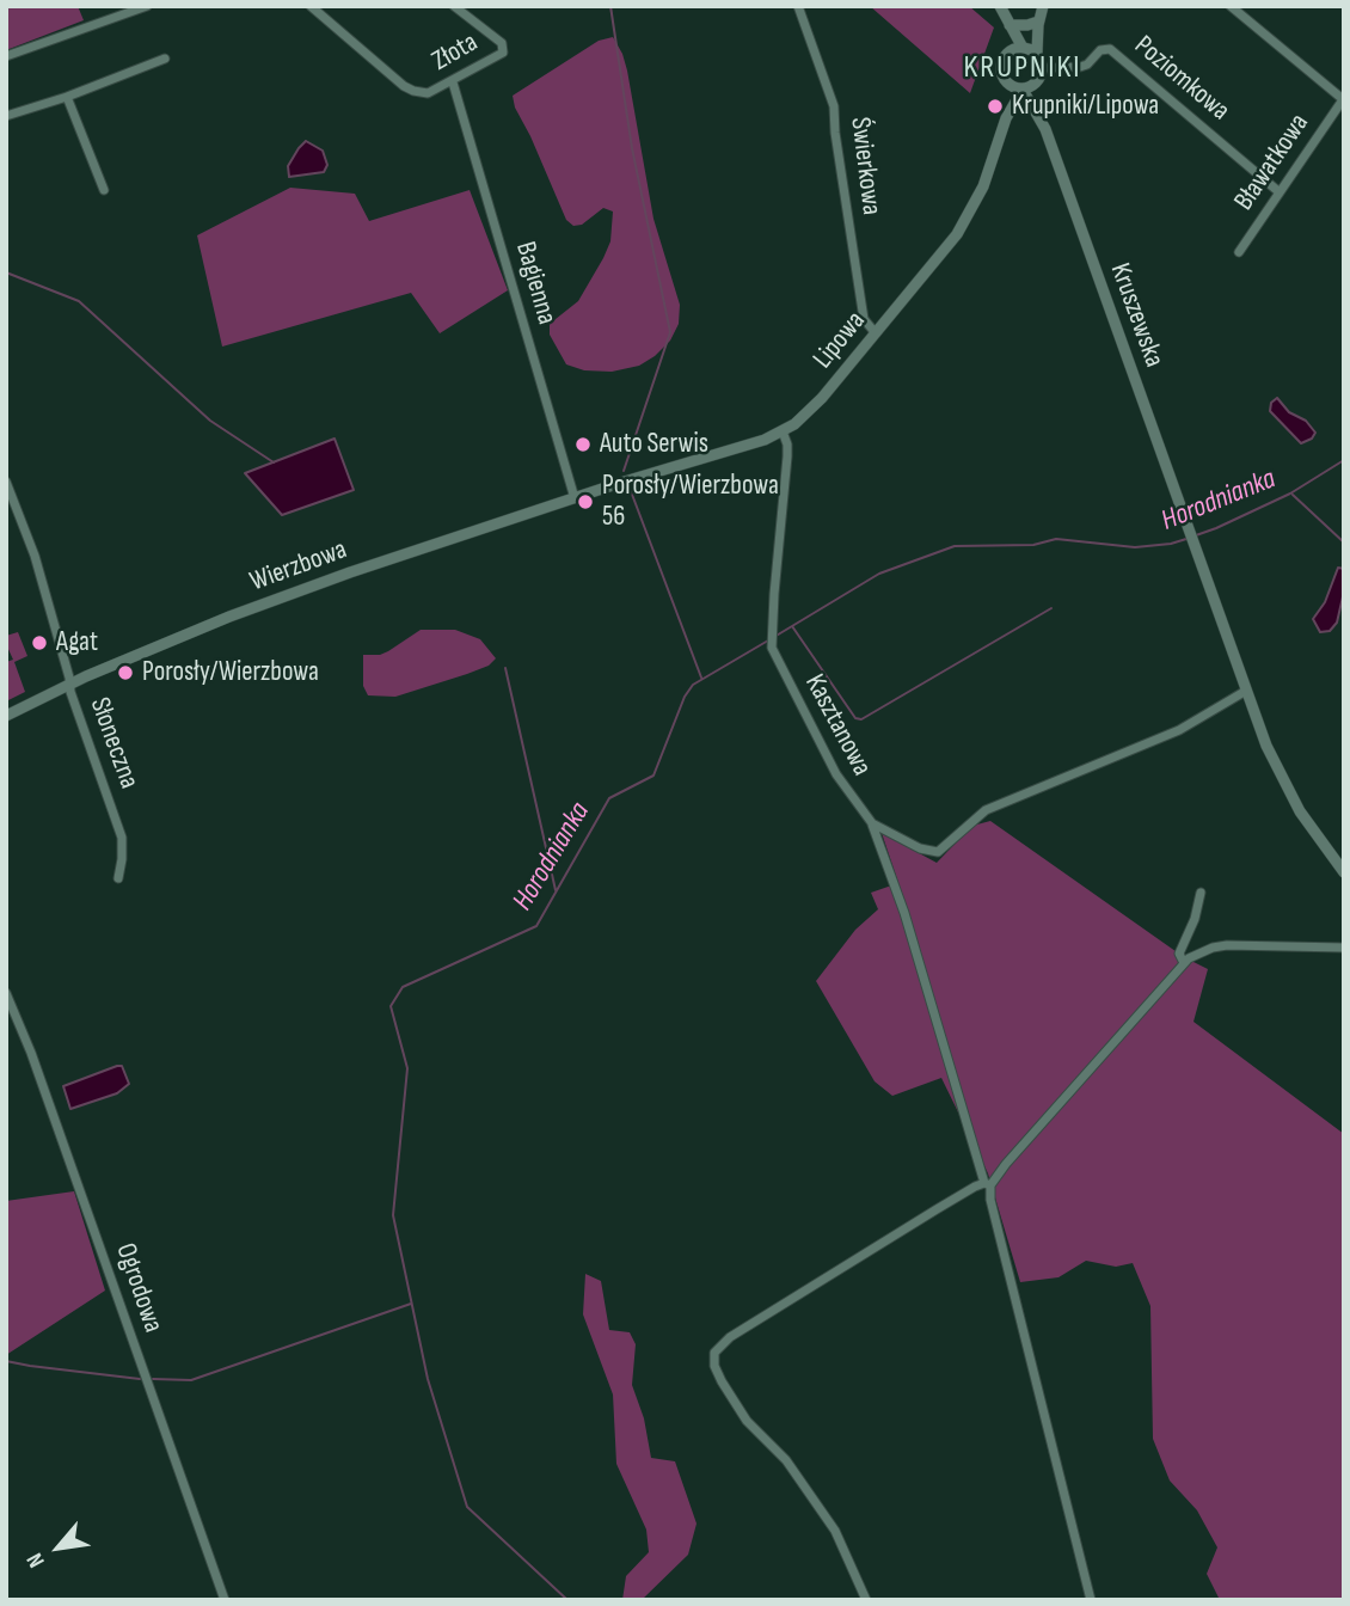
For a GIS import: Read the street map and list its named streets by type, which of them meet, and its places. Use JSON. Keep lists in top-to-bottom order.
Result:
{
  "streets": {
    "street": [
      "Złota",
      "Poziomkowa",
      "Bławatkowa",
      "Świerkowa",
      "Bagienna",
      "Kruszewska",
      "Lipowa",
      "Wierzbowa",
      "Kasztanowa",
      "Słoneczna",
      "Ogrodowa"
    ]
  },
  "crossings": [
    ["Złota", "Bagienna"],
    ["Poziomkowa", "Bławatkowa"],
    ["Poziomkowa", "Kruszewska"],
    ["Poziomkowa", "Lipowa"],
    ["Świerkowa", "Lipowa"],
    ["Bagienna", "Wierzbowa"],
    ["Kruszewska", "Lipowa"],
    ["Lipowa", "Wierzbowa"],
    ["Lipowa", "Kasztanowa"],
    ["Wierzbowa", "Słoneczna"]
  ],
  "districts": ["KRUPNIKI"],
  "water": ["Horodnianka"],
  "places": [
    "Krupniki/Lipowa",
    "Auto Serwis",
    "Porosły/Wierzbowa 56",
    "Agat",
    "Porosły/Wierzbowa"
  ],
  "north": "bottom left"
}
